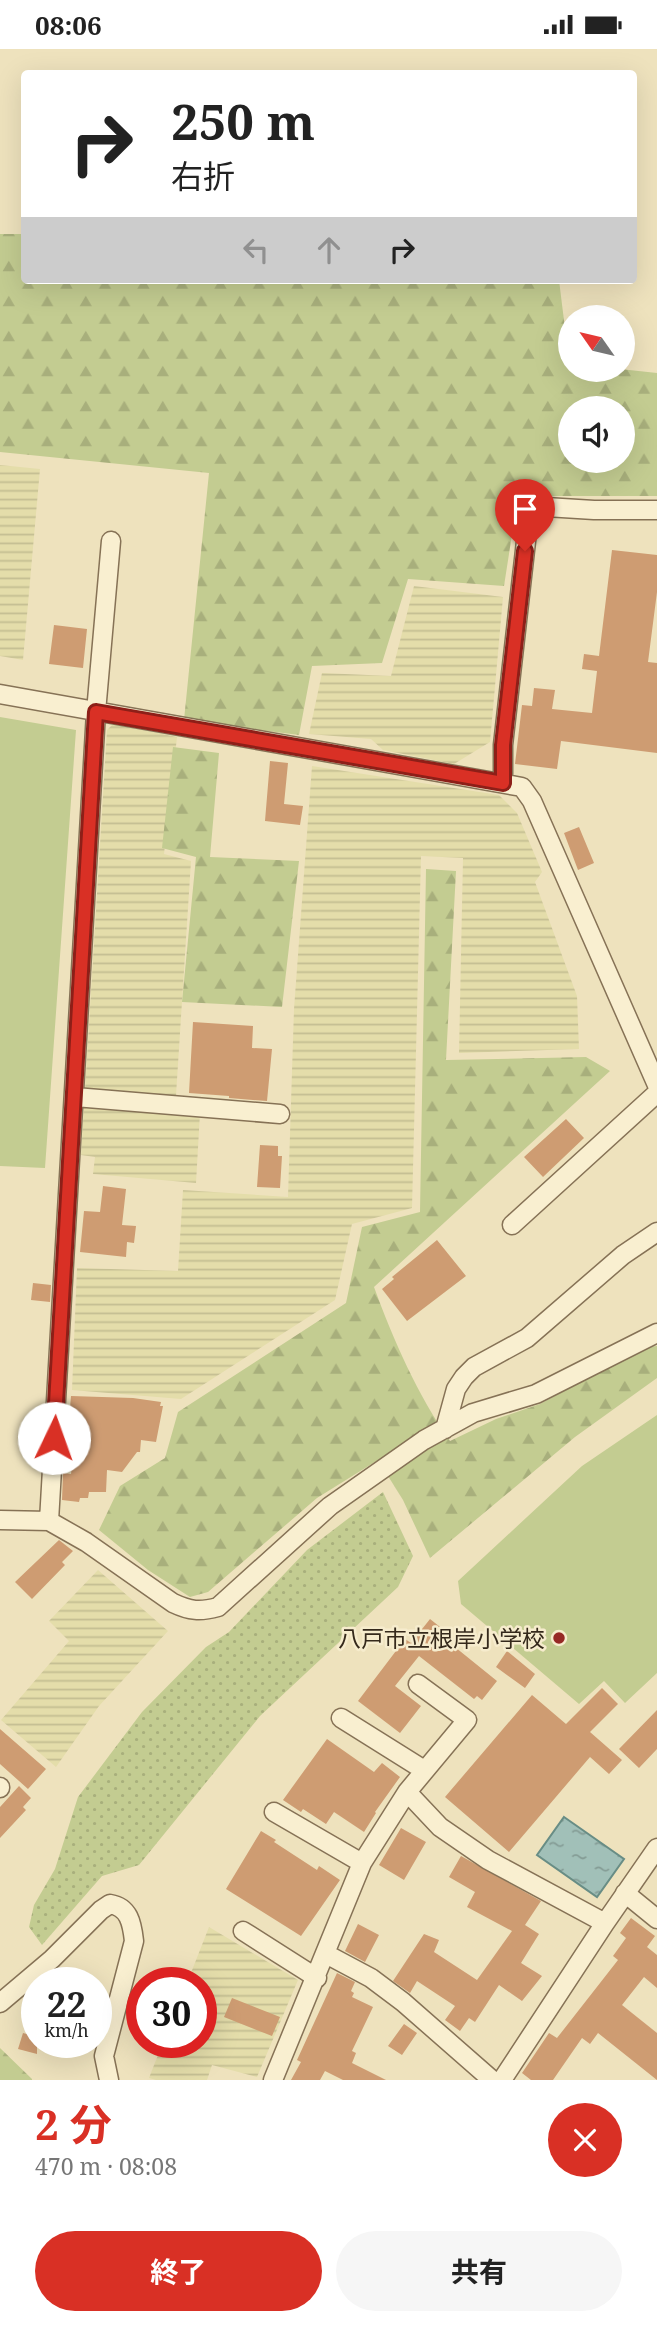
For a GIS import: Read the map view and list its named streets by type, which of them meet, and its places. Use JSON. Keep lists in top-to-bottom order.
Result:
{
  "places": ["八戸市立根岸小学校"],
  "north": "top left",
  "page": {
    "status": "08:06",
    "turn": ["250 m", "右折"],
    "speed": "22 km/h",
    "limit": "30",
    "heading": ["2 分", "470 m · 08:08"],
    "buttons": ["終了", "共有"]
  }
}
